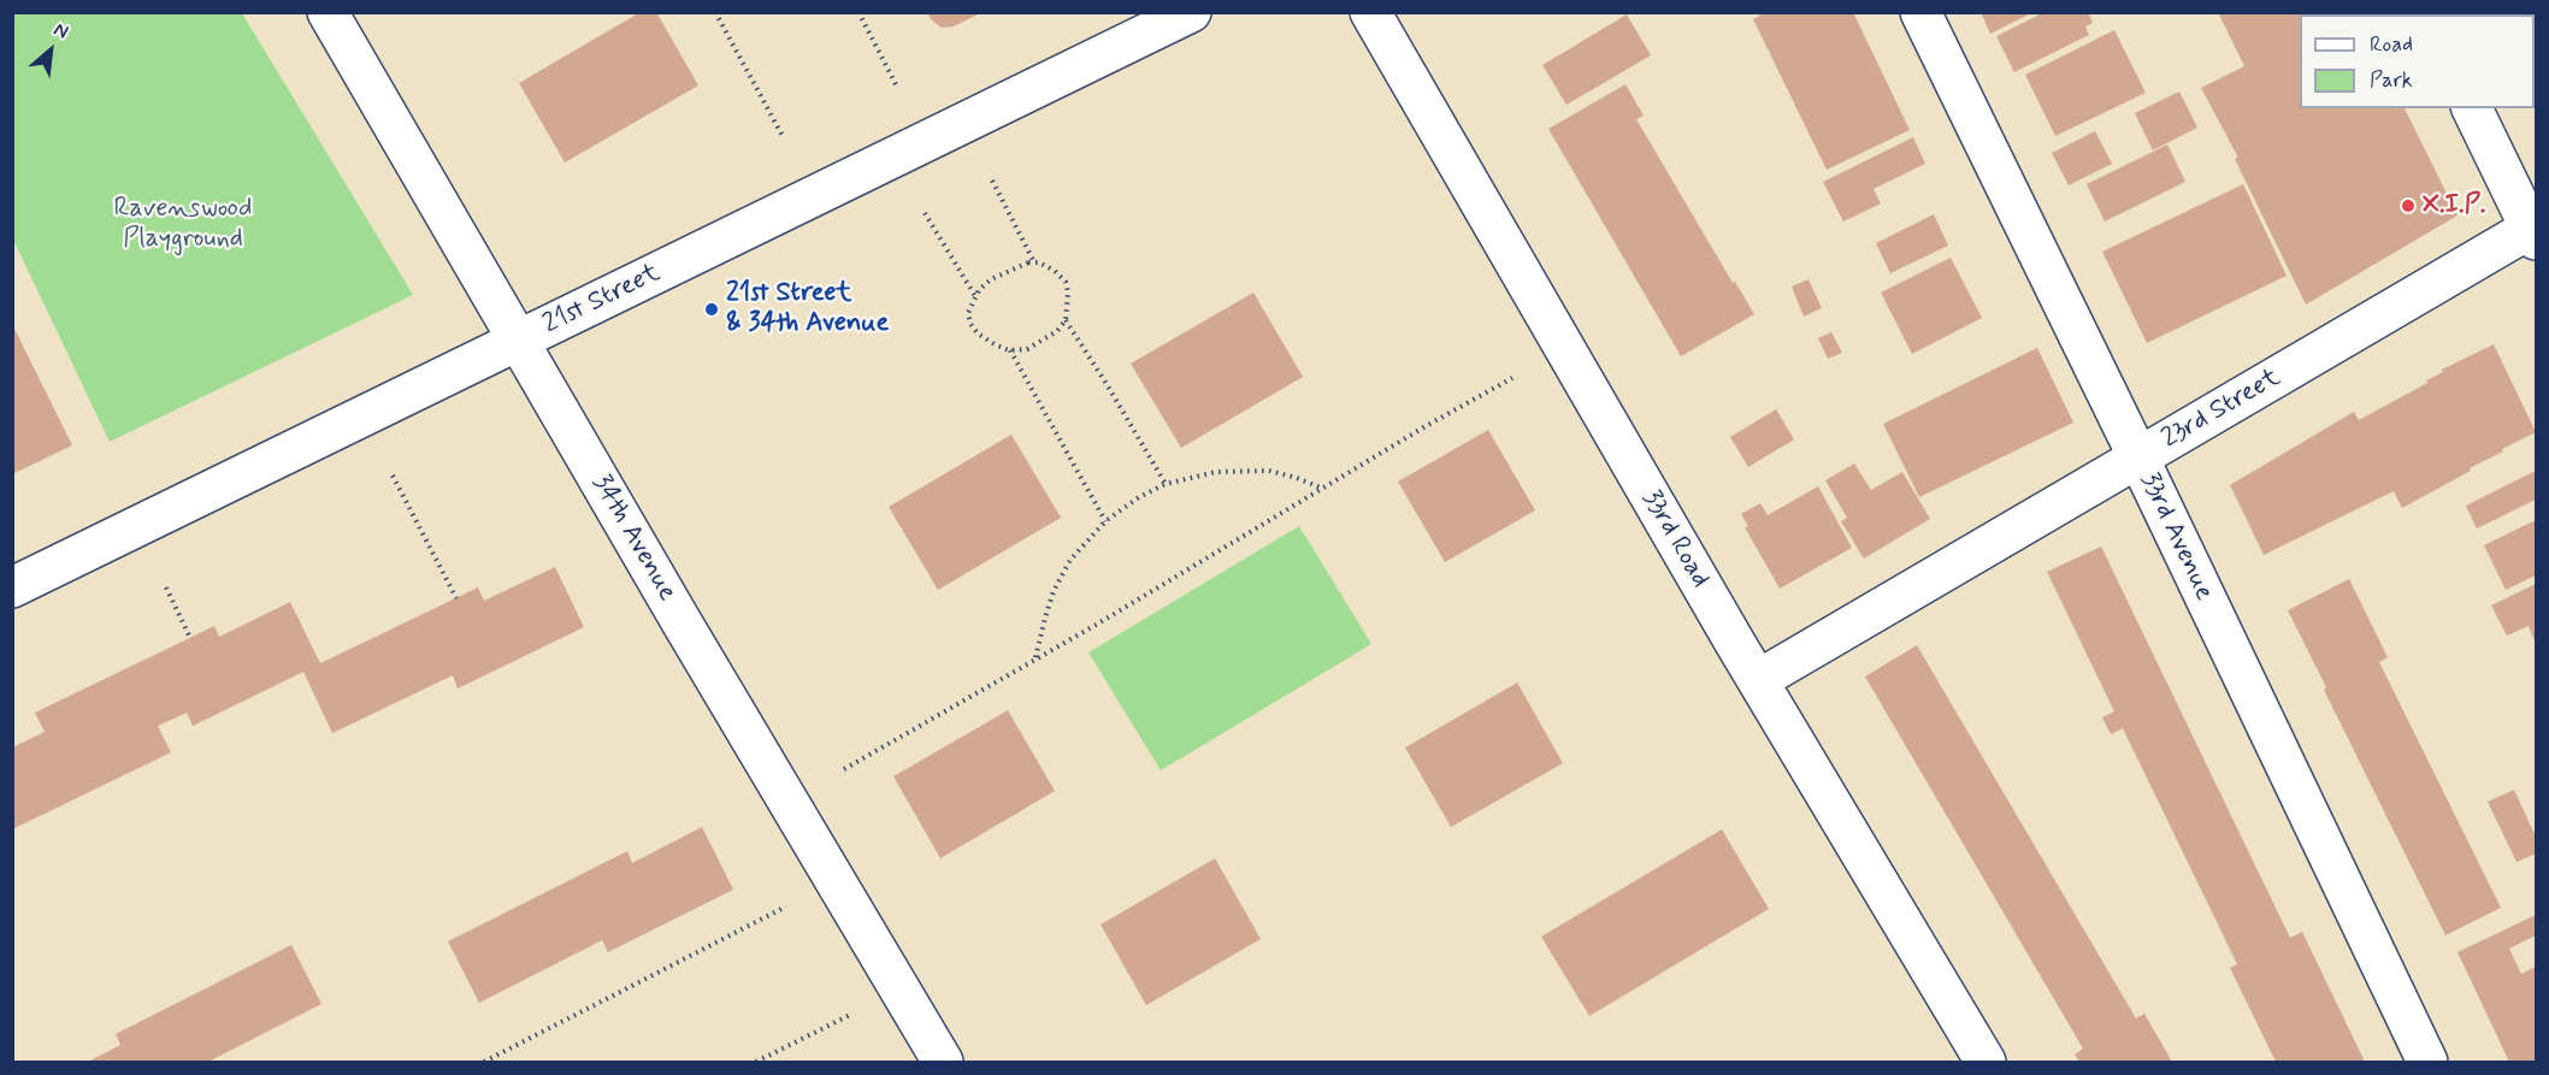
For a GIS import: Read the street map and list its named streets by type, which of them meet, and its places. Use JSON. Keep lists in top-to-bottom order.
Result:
{
  "streets": {
    "street": [
      "21st Street",
      "23rd Street",
      "33rd Avenue",
      "34th Avenue",
      "33rd Road"
    ]
  },
  "crossings": [
    ["21st Street", "34th Avenue"],
    ["23rd Street", "33rd Avenue"],
    ["23rd Street", "33rd Road"]
  ],
  "parks": ["Ravenswood Playground"],
  "places": ["X.I.P.", "21st Street & 34th Avenue"],
  "legend": ["Road", "Park"],
  "north": "top right"
}
